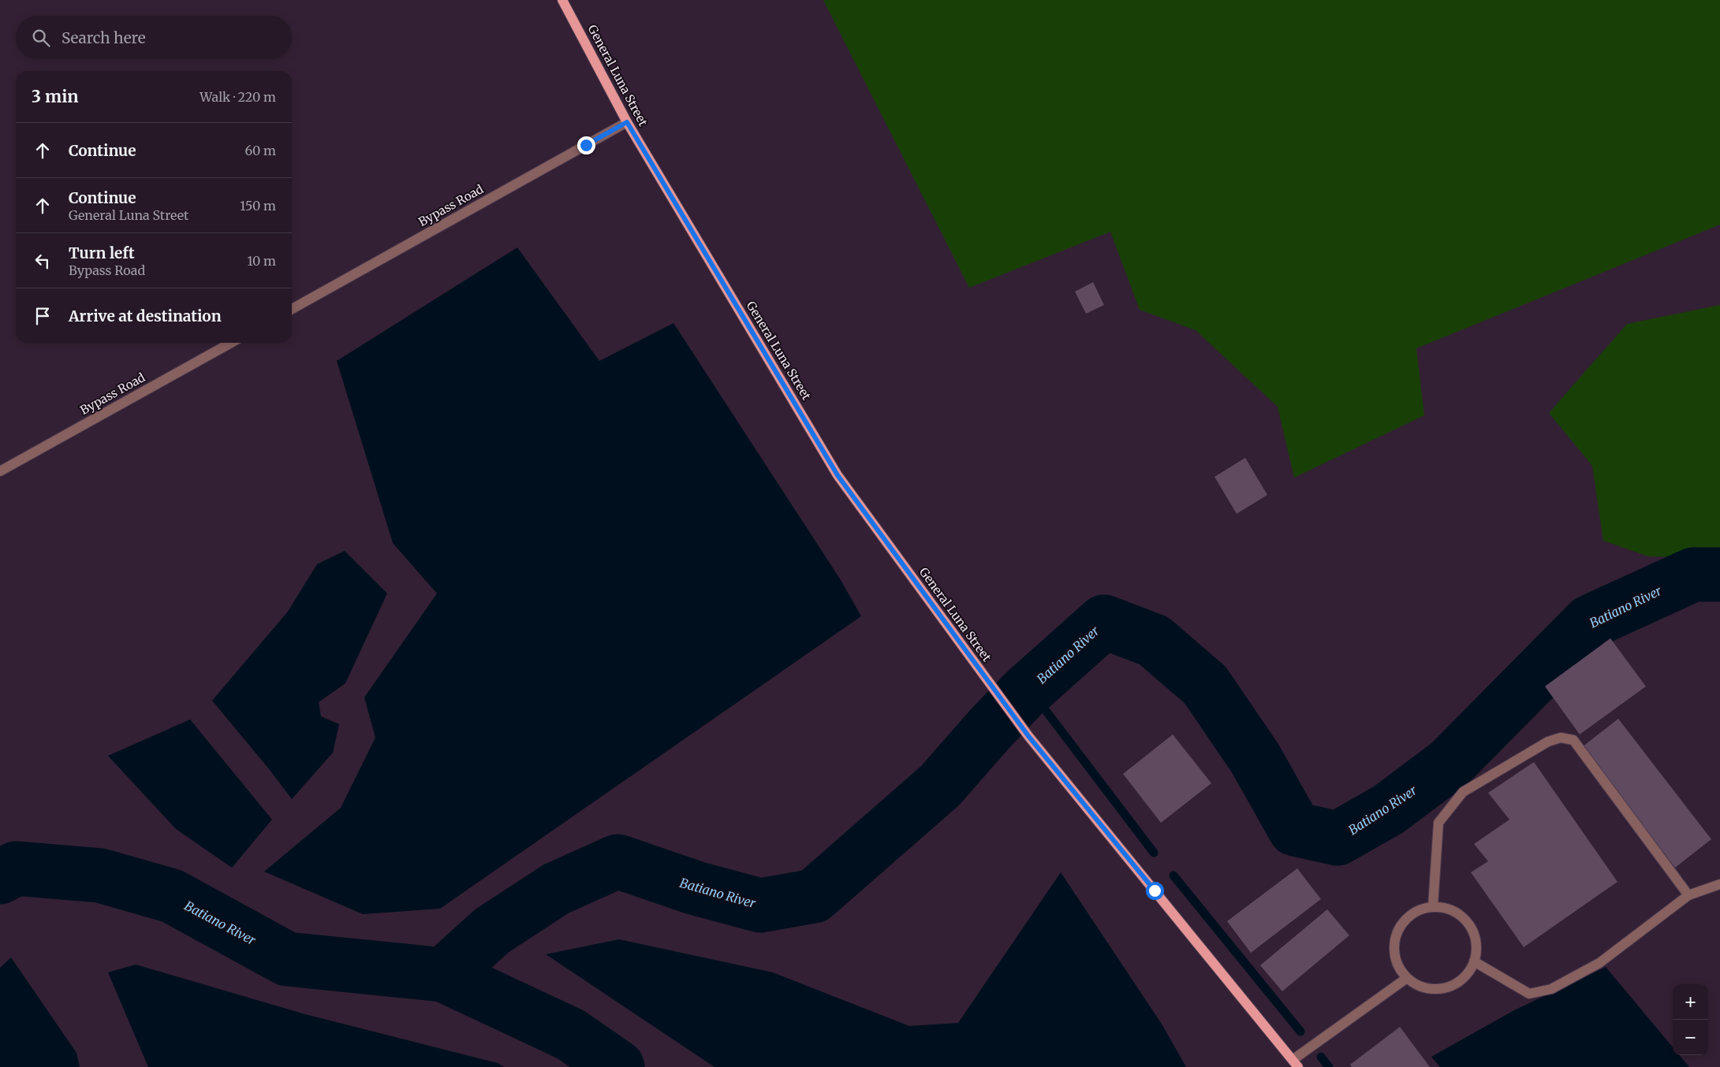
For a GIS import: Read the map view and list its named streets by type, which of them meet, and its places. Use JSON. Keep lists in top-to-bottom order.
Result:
{
  "streets": {
    "main road": ["General Luna Street"],
    "street": ["Bypass Road"]
  },
  "crossings": [
    ["General Luna Street", "Bypass Road"]
  ],
  "water": ["Batiano River"],
  "page": {
    "search": "Search here",
    "heading": ["3 min", "Walk · 220 m"],
    "list": [
      ["Continue", "60 m"],
      ["Continue", "General Luna Street", "150 m"],
      ["Turn left", "Bypass Road", "10 m"],
      "Arrive at destination"
    ],
    "map_buttons": ["+", "−"]
  }
}
